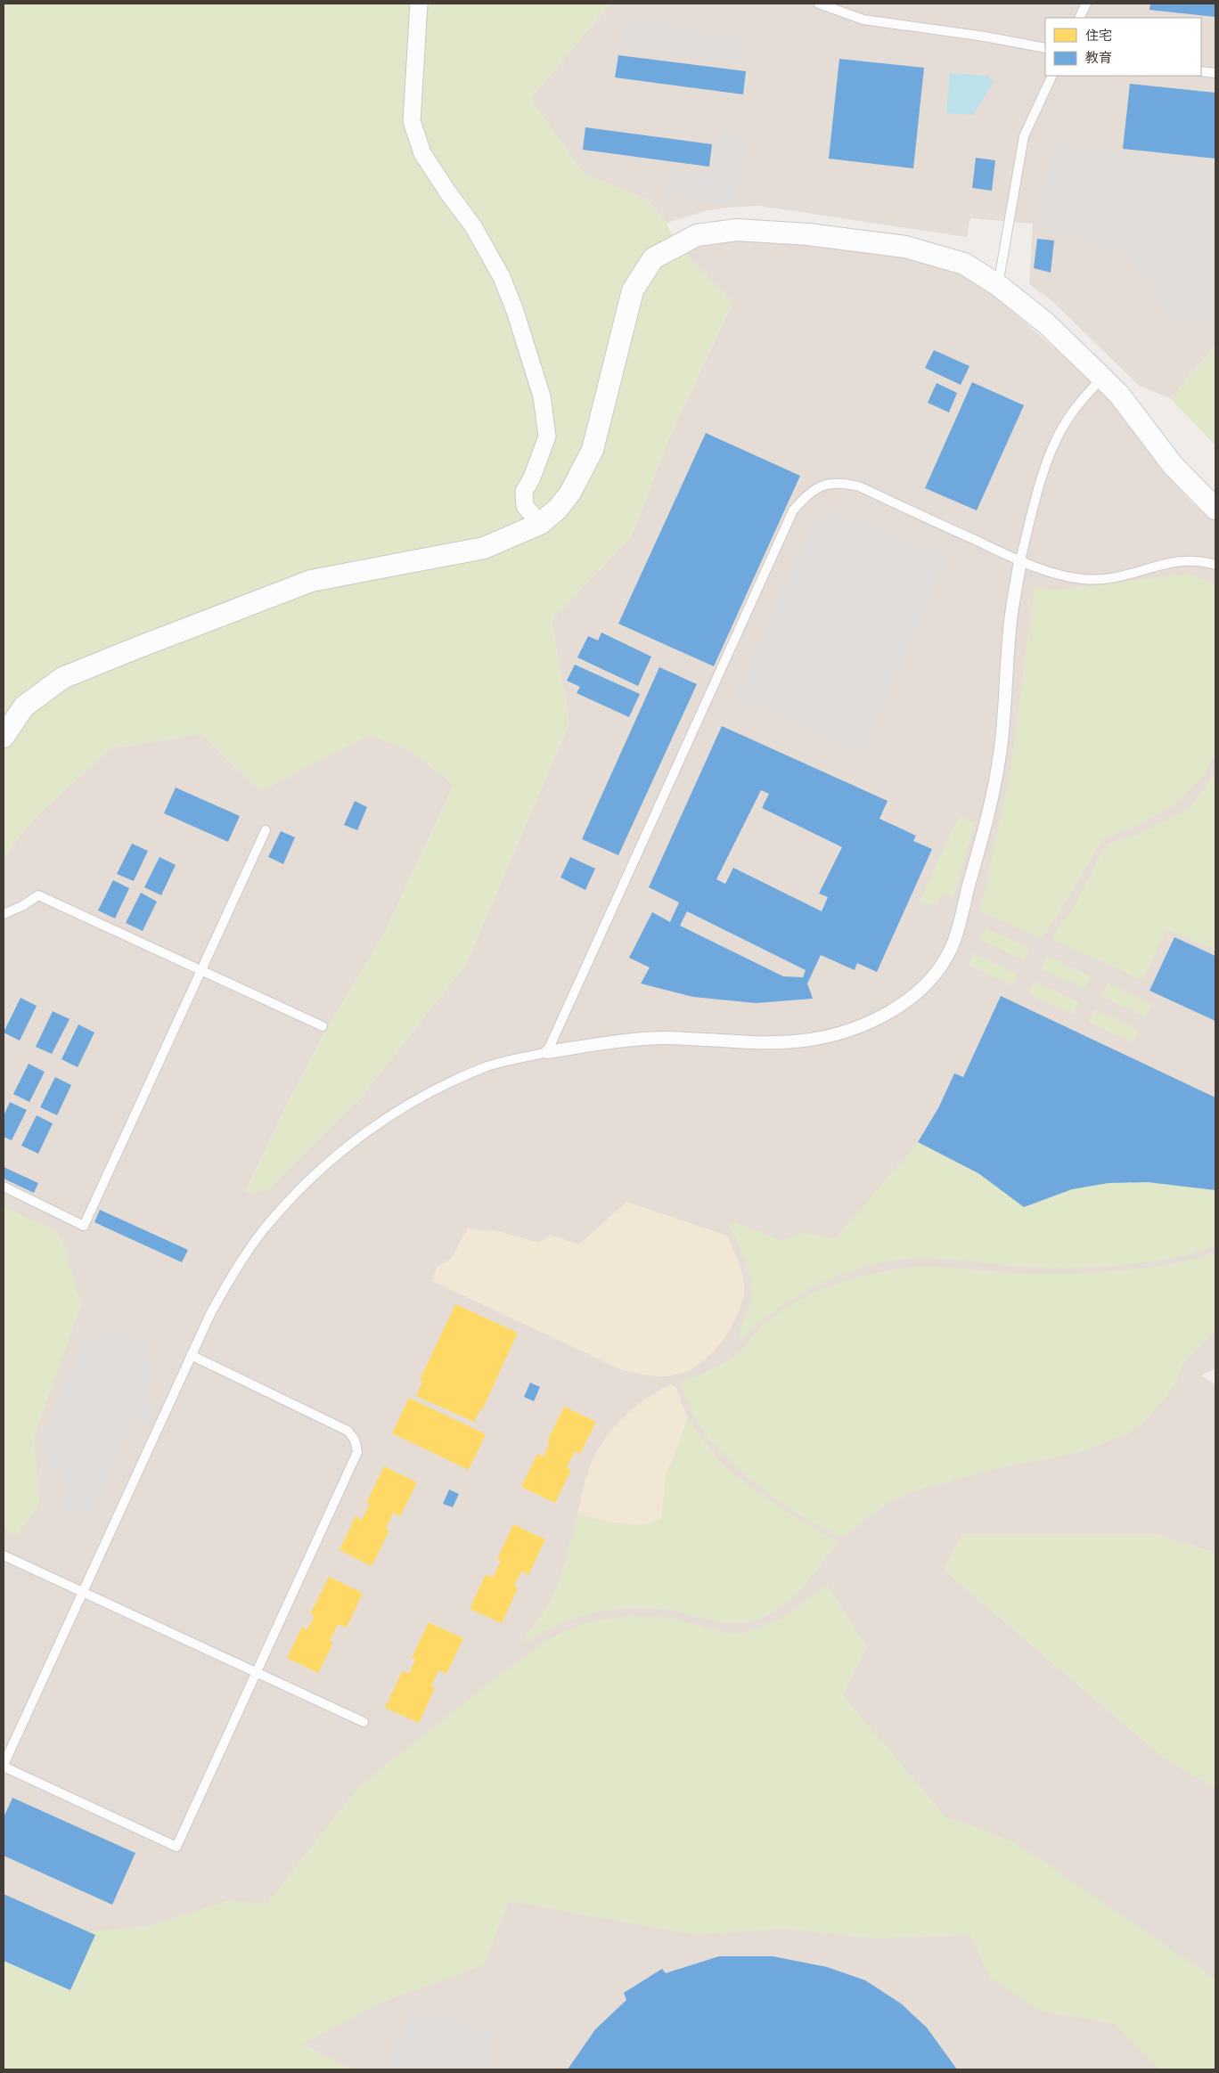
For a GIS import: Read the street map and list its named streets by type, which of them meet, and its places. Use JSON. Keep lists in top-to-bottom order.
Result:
{
  "legend": ["住宅", "教育"]
}
